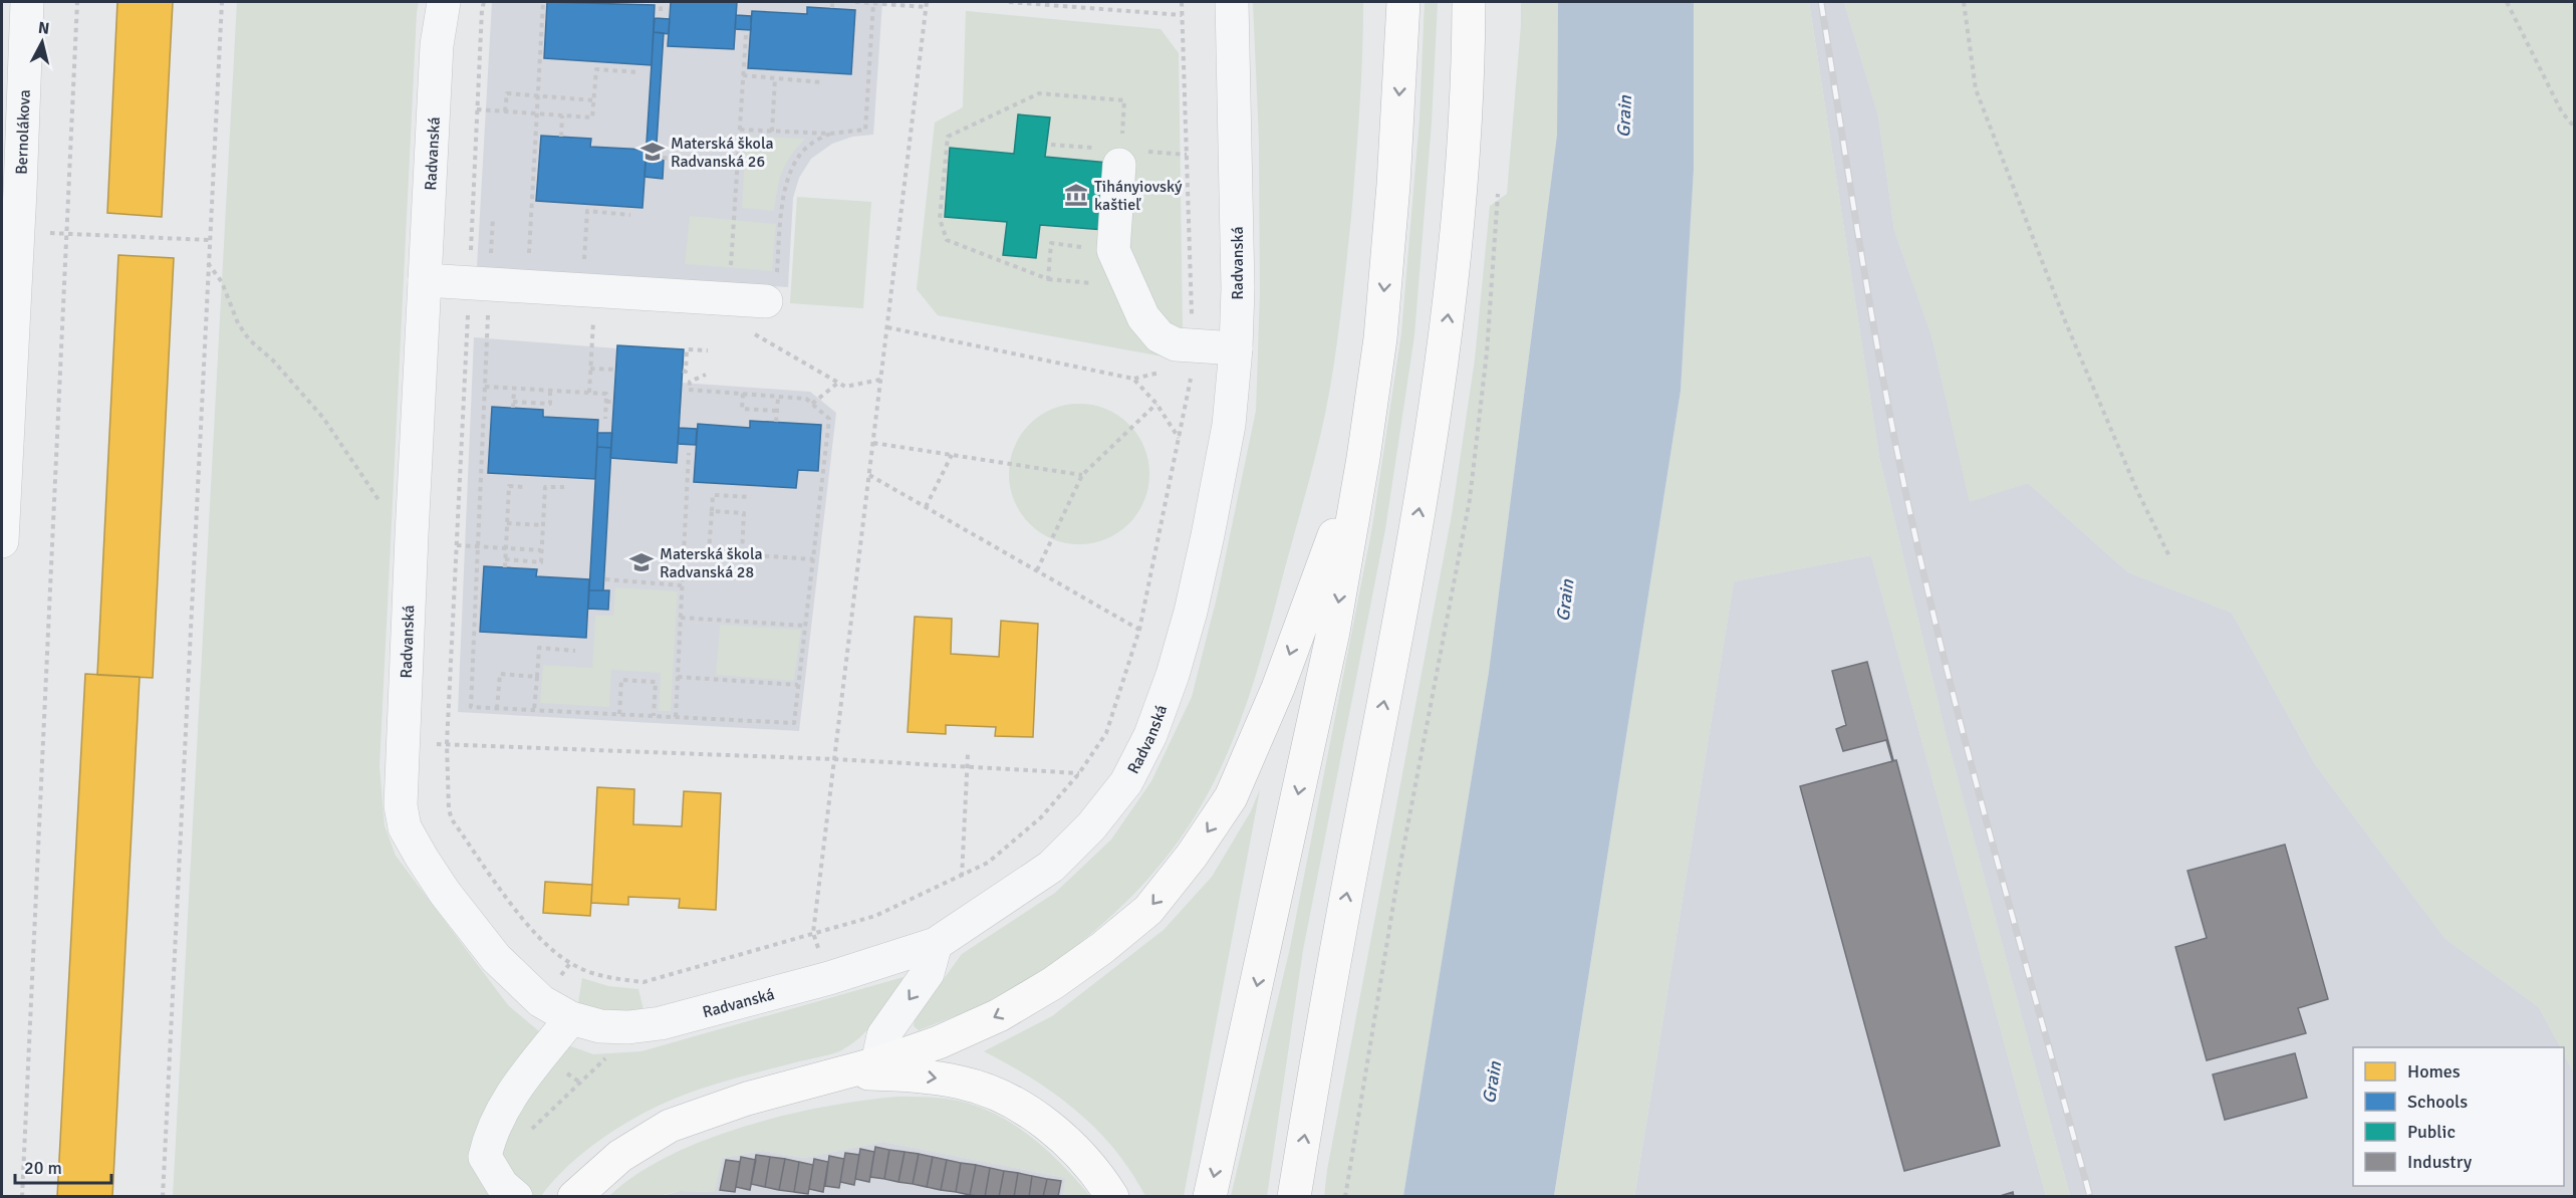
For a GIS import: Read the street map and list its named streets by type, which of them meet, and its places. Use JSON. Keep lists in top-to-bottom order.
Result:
{
  "streets": {
    "street": ["Bernolákova", "Radvanská"]
  },
  "water": ["Grain"],
  "places": {
    "school or university": ["Materská škola Radvanská 26", "Materská škola Radvanská 28"],
    "museum": ["Tihányiovský kaštieľ"]
  },
  "legend": [
    "Homes",
    "Schools",
    "Public",
    "Industry"
  ],
  "scale_bar": "20 m",
  "north": "top"
}
